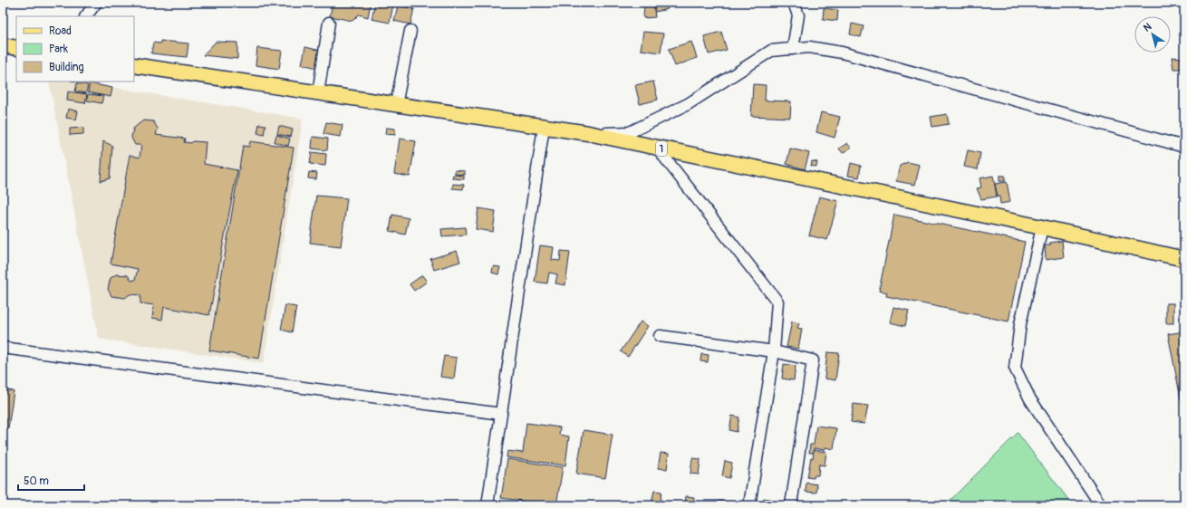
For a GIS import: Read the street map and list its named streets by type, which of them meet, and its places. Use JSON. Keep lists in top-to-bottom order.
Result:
{
  "streets": {
    "main road": ["1"]
  },
  "legend": ["Road", "Park", "Building"],
  "scale_bar": "50 m",
  "north": "top left"
}
